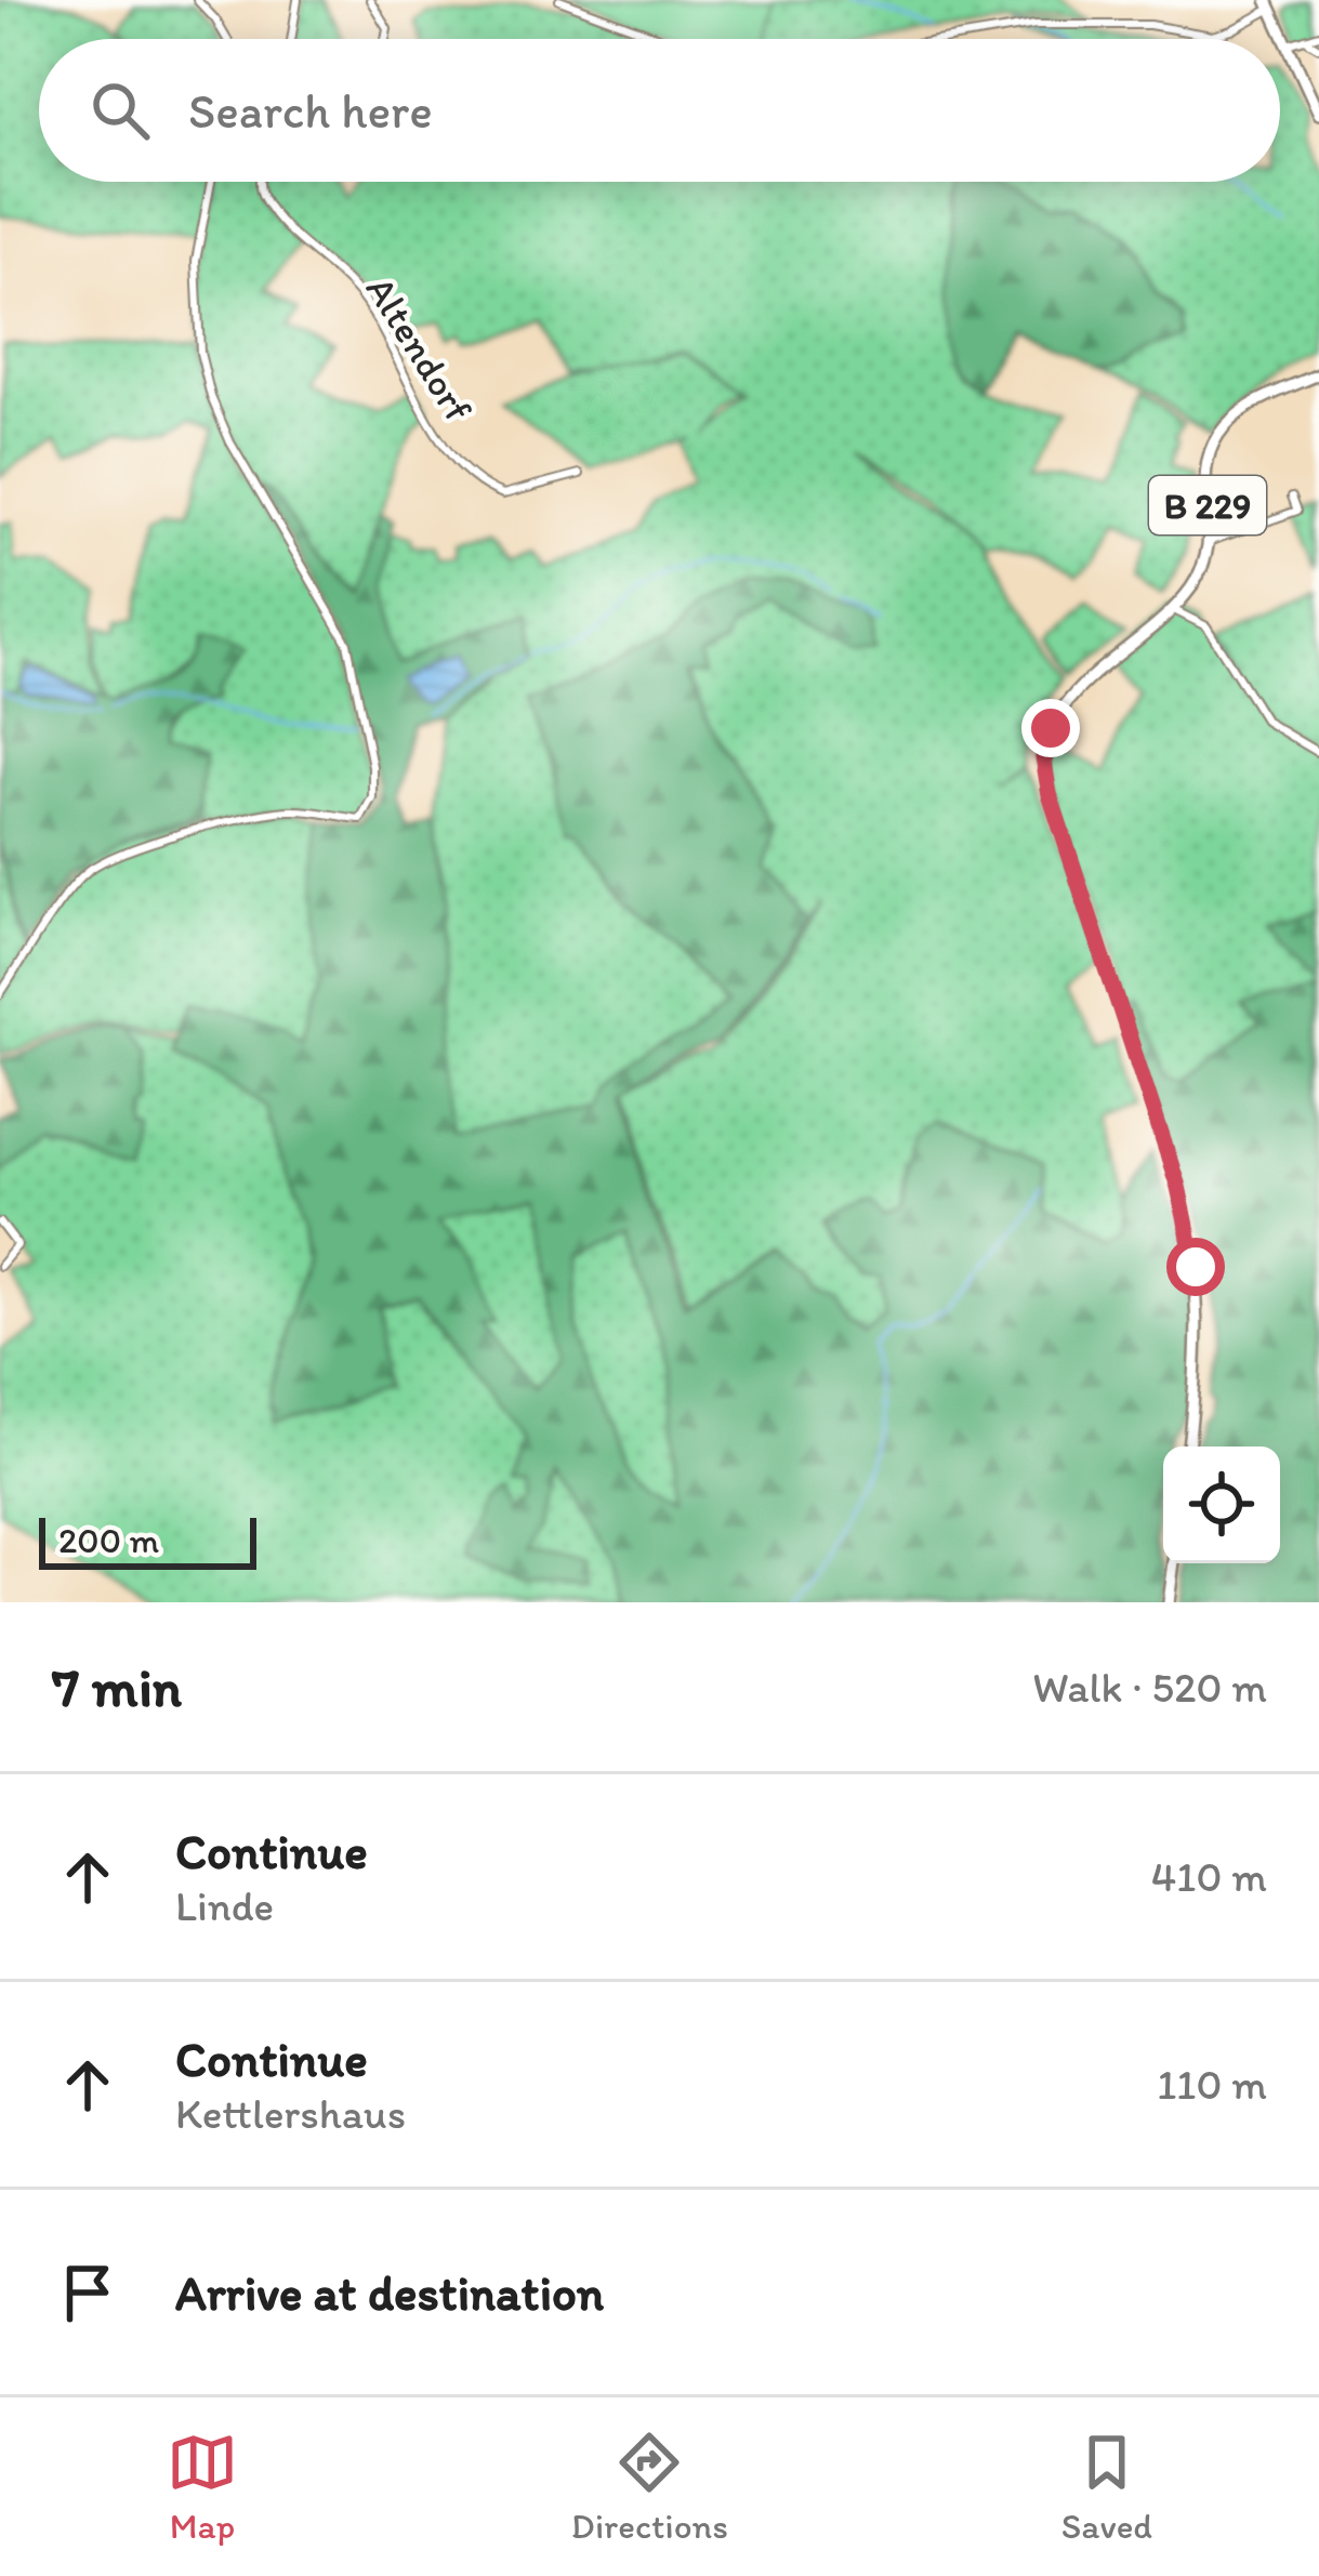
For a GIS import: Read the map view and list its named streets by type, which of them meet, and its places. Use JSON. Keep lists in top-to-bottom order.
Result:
{
  "streets": {
    "main road": ["B 229"],
    "street": ["Altendorf"]
  },
  "scale_bar": "200 m",
  "page": {
    "search": "Search here",
    "scale": "200 m",
    "heading": ["7 min", "Walk · 520 m"],
    "list": [
      ["Continue", "Linde", "410 m"],
      ["Continue", "Kettlershaus", "110 m"],
      "Arrive at destination"
    ],
    "nav": ["Map", "Directions", "Saved"]
  }
}
